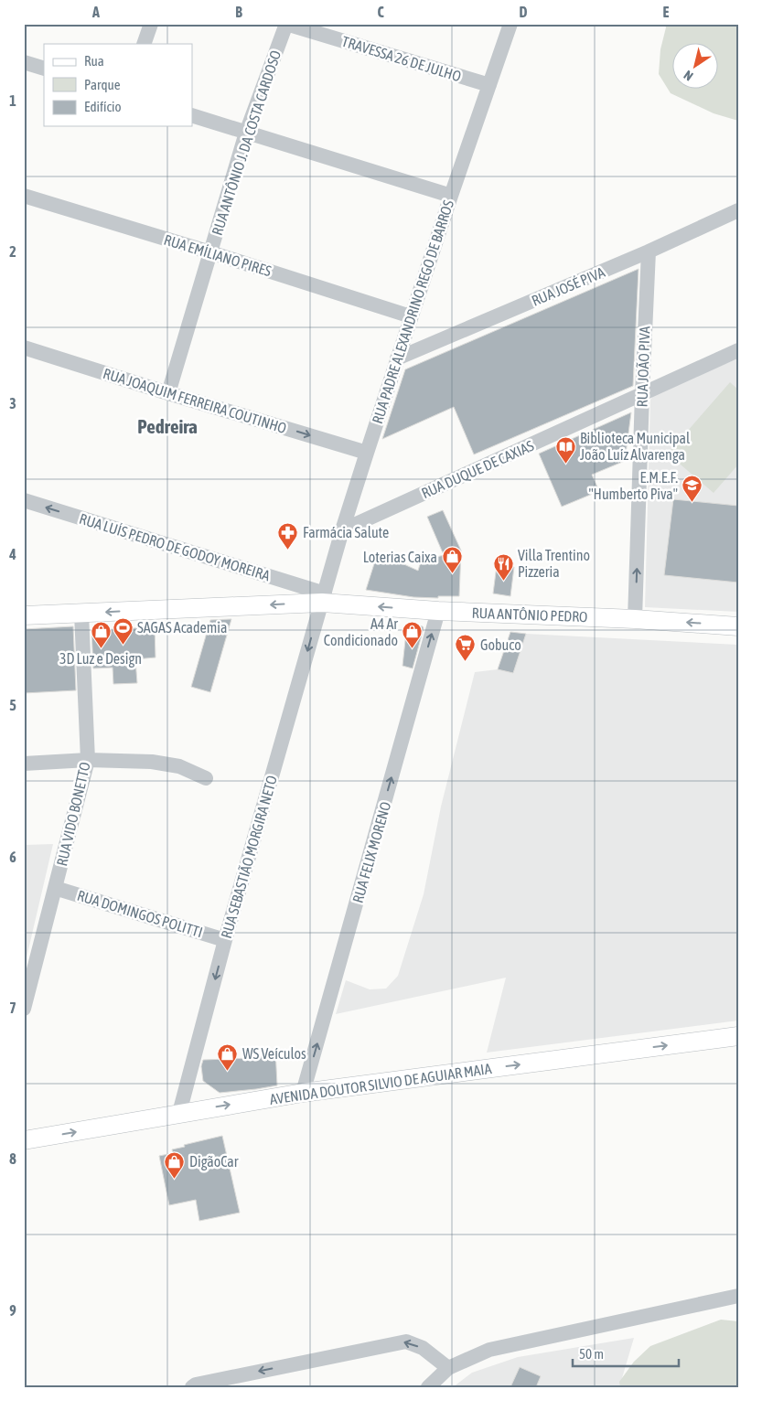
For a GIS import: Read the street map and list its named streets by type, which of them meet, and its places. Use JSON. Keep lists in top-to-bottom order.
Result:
{
  "streets": {
    "main road": ["RUA ANTÔNIO PEDRO", "AVENIDA DOUTOR SILVIO DE AGUIAR MAIA"],
    "street": [
      "TRAVESSA 26 DE JULHO",
      "RUA ANTÔNIO J. DA COSTA CARDOSO",
      "RUA EMÍLIANO PIRES",
      "RUA JOSÉ PIVA",
      "RUA PADRE ALEXANDRINO REGO DE BARROS",
      "RUA JOÃO PIVA",
      "RUA JOAQUIM FERREIRA COUTINHO",
      "RUA DUQUE DE CAXIAS",
      "RUA LUÍS PEDRO DE GODOY MOREIRA",
      "RUA VIDO BONETTO",
      "RUA FELIX MORENO",
      "RUA SEBASTIÃO MORGIRA NETO",
      "RUA DOMINGOS POLITTI"
    ]
  },
  "crossings": [
    ["TRAVESSA 26 DE JULHO", "RUA ANTÔNIO J. DA COSTA CARDOSO"],
    ["TRAVESSA 26 DE JULHO", "RUA PADRE ALEXANDRINO REGO DE BARROS"],
    ["RUA ANTÔNIO J. DA COSTA CARDOSO", "RUA EMÍLIANO PIRES"],
    ["RUA ANTÔNIO J. DA COSTA CARDOSO", "RUA JOAQUIM FERREIRA COUTINHO"],
    ["RUA EMÍLIANO PIRES", "RUA PADRE ALEXANDRINO REGO DE BARROS"],
    ["RUA JOSÉ PIVA", "RUA PADRE ALEXANDRINO REGO DE BARROS"],
    ["RUA JOSÉ PIVA", "RUA JOÃO PIVA"],
    ["RUA PADRE ALEXANDRINO REGO DE BARROS", "RUA JOAQUIM FERREIRA COUTINHO"],
    ["RUA PADRE ALEXANDRINO REGO DE BARROS", "RUA DUQUE DE CAXIAS"],
    ["RUA PADRE ALEXANDRINO REGO DE BARROS", "RUA LUÍS PEDRO DE GODOY MOREIRA"],
    ["RUA PADRE ALEXANDRINO REGO DE BARROS", "RUA ANTÔNIO PEDRO"],
    ["RUA PADRE ALEXANDRINO REGO DE BARROS", "RUA SEBASTIÃO MORGIRA NETO"],
    ["RUA JOÃO PIVA", "RUA DUQUE DE CAXIAS"],
    ["RUA JOÃO PIVA", "RUA ANTÔNIO PEDRO"],
    ["RUA LUÍS PEDRO DE GODOY MOREIRA", "RUA ANTÔNIO PEDRO"],
    ["RUA LUÍS PEDRO DE GODOY MOREIRA", "RUA SEBASTIÃO MORGIRA NETO"],
    ["RUA ANTÔNIO PEDRO", "RUA VIDO BONETTO"],
    ["RUA ANTÔNIO PEDRO", "RUA FELIX MORENO"],
    ["RUA ANTÔNIO PEDRO", "RUA SEBASTIÃO MORGIRA NETO"],
    ["RUA VIDO BONETTO", "RUA DOMINGOS POLITTI"],
    ["RUA FELIX MORENO", "AVENIDA DOUTOR SILVIO DE AGUIAR MAIA"],
    ["RUA SEBASTIÃO MORGIRA NETO", "RUA DOMINGOS POLITTI"],
    ["RUA SEBASTIÃO MORGIRA NETO", "AVENIDA DOUTOR SILVIO DE AGUIAR MAIA"]
  ],
  "one_way": [
    "RUA JOÃO PIVA",
    "RUA JOAQUIM FERREIRA COUTINHO",
    "RUA LUÍS PEDRO DE GODOY MOREIRA",
    "RUA ANTÔNIO PEDRO",
    "RUA FELIX MORENO",
    "RUA SEBASTIÃO MORGIRA NETO",
    "AVENIDA DOUTOR SILVIO DE AGUIAR MAIA"
  ],
  "districts": ["Pedreira"],
  "places": {
    "library": ["Biblioteca Municipal João Luíz Alvarenga"],
    "school or university": ["E.M.E.F. \"Humberto Piva\""],
    "pharmacy": ["Farmácia Salute"],
    "shop": [
      "Loterias Caixa",
      "3D Luz e Design",
      "A4 Ar Condicionado",
      "WS Veículos",
      "DigãoCar"
    ],
    "restaurant": ["Villa Trentino Pizzeria"],
    "sports": ["SAGAS Academia"],
    "supermarket": ["Gobuco"]
  },
  "legend": ["Rua", "Parque", "Edifício"],
  "scale_bar": "50 m",
  "north": "bottom left",
  "grid": {
    "columns": [
      "A",
      "B",
      "C",
      "D",
      "E"
    ],
    "rows": [
      "1",
      "2",
      "3",
      "4",
      "5",
      "6",
      "7",
      "8",
      "9"
    ]
  }
}
